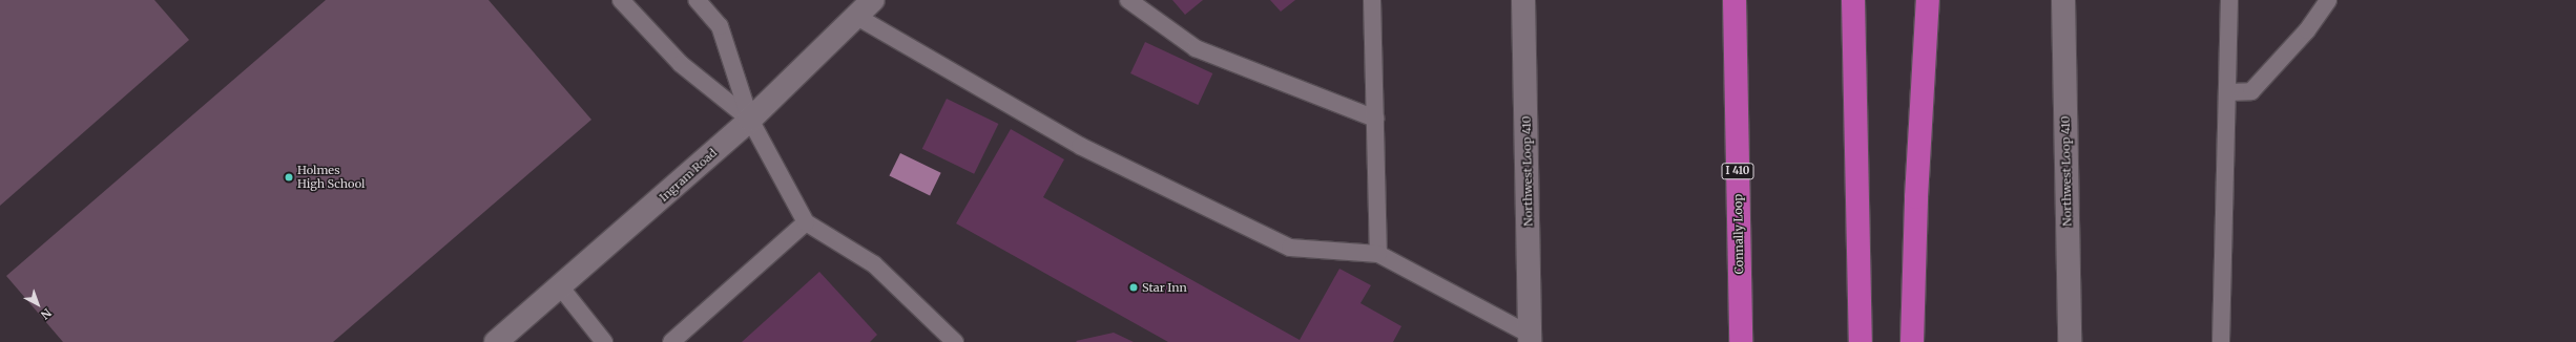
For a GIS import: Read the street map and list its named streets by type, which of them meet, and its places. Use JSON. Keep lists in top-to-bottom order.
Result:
{
  "streets": {
    "highway": ["I 410", "Connally Loop"],
    "main road": ["Northwest Loop 410", "Ingram Road"]
  },
  "places": ["Holmes High School", "Star Inn"],
  "north": "bottom right"
}
